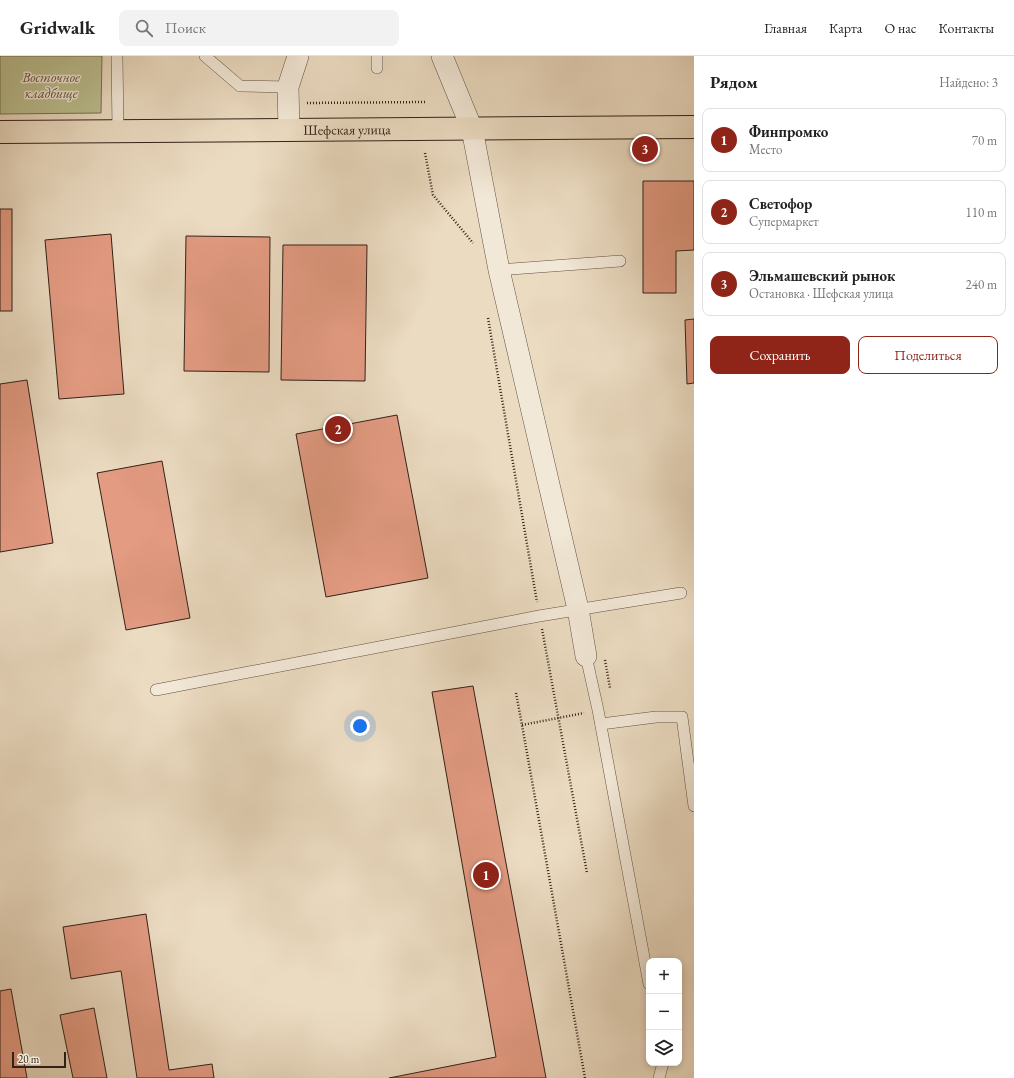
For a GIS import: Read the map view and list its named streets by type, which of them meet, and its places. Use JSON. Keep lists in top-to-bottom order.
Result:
{
  "streets": {
    "main road": ["Шефская улица"]
  },
  "parks": ["Восточное кладбище"],
  "scale_bar": "20 m",
  "page": {
    "header": "Gridwalk",
    "search": "Поиск",
    "nav": [
      "Главная",
      "Карта",
      "О нас",
      "Контакты"
    ],
    "heading": ["Рядом", "Найдено: 3"],
    "list": [
      {
        "mark": "1",
        "name": "Финпромко",
        "note": "Место",
        "value": "70 m"
      },
      {
        "mark": "2",
        "name": "Светофор",
        "note": "Супермаркет",
        "value": "110 m"
      },
      {
        "mark": "3",
        "name": "Эльмашевский рынок",
        "note": "Остановка · Шефская улица",
        "value": "240 m"
      }
    ],
    "pins": ["3", "2", "1"],
    "buttons": ["Сохранить", "Поделиться"],
    "map_buttons": ["+", "−"],
    "scale": "20 m"
  }
}
